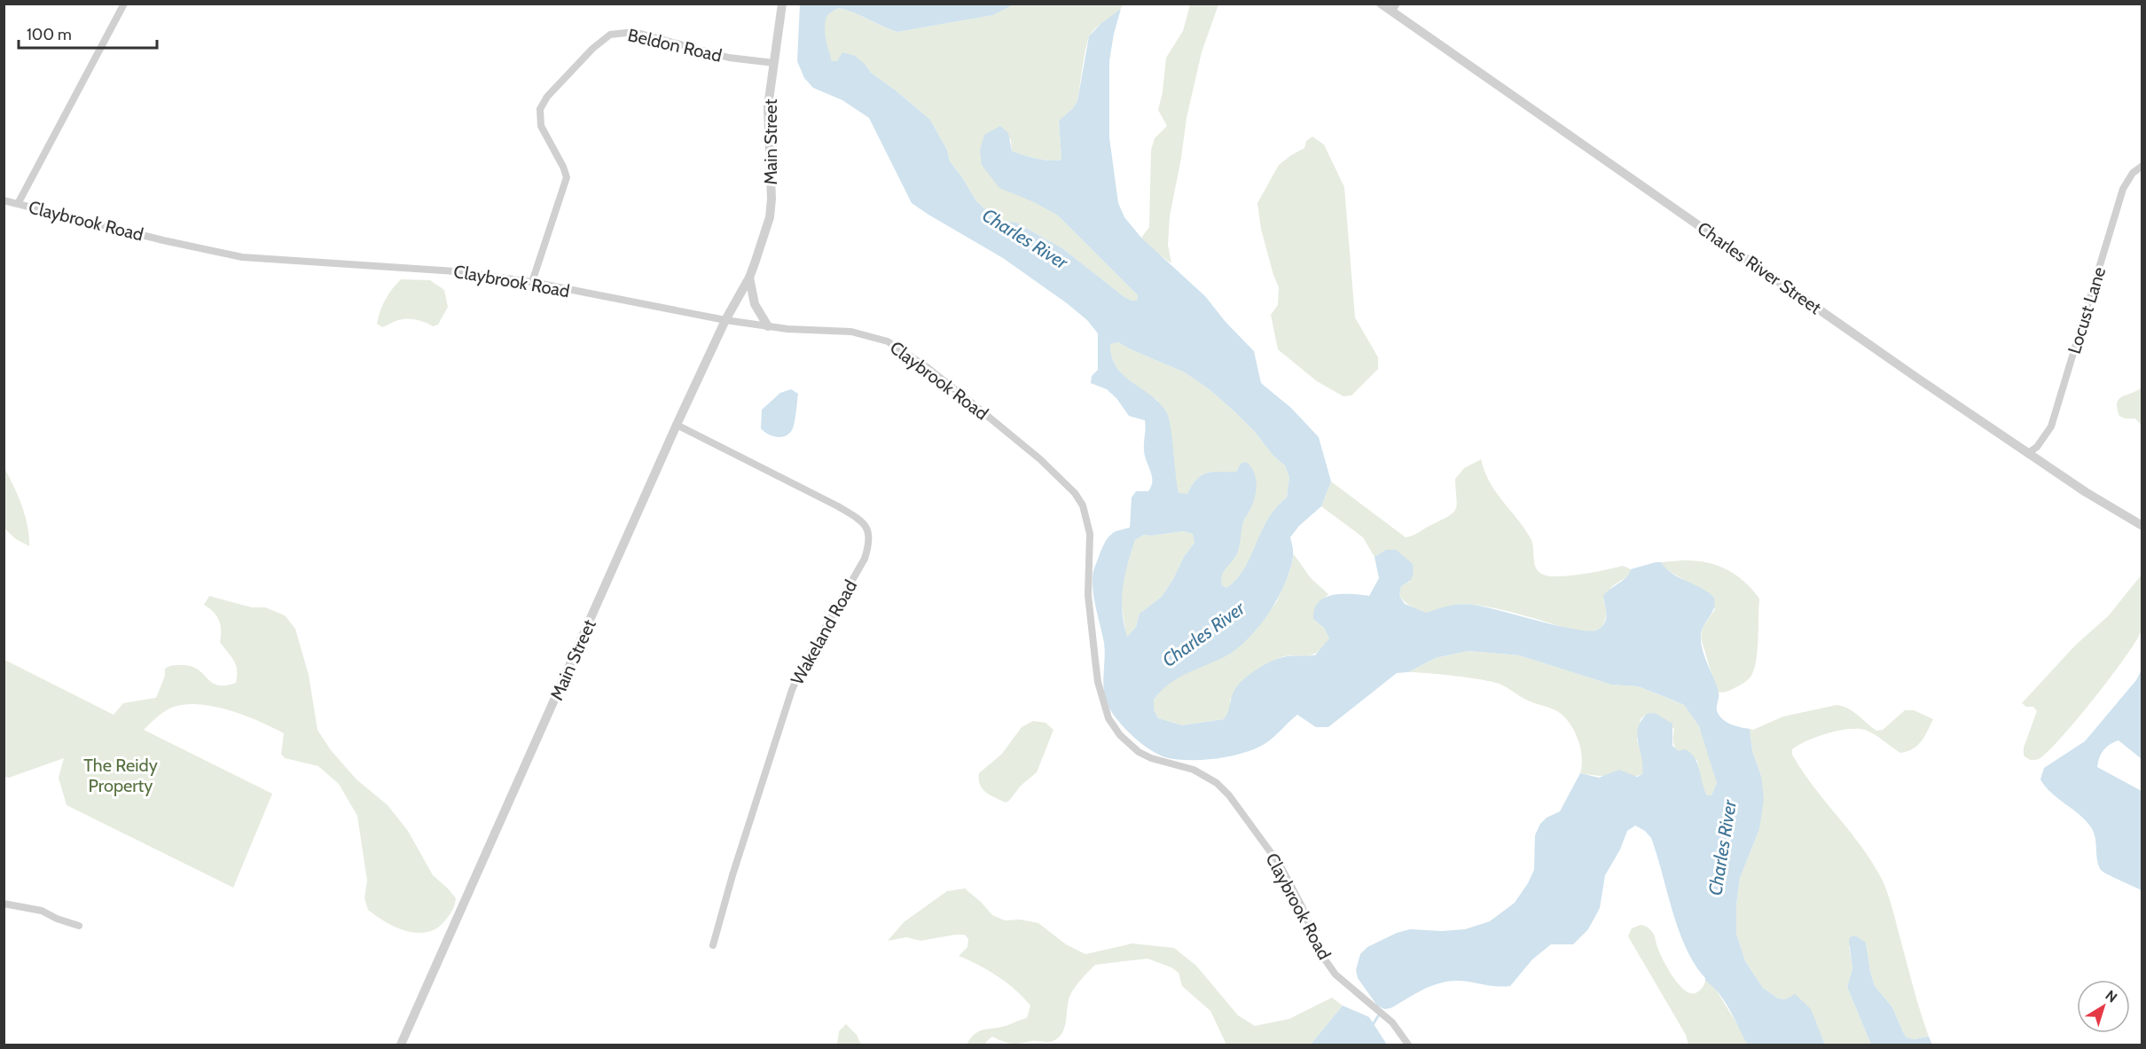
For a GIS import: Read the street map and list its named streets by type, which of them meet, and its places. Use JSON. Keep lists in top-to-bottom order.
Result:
{
  "streets": {
    "street": [
      "Beldon Road",
      "Main Street",
      "Claybrook Road",
      "Charles River Street",
      "Locust Lane",
      "Wakeland Road"
    ]
  },
  "crossings": [
    ["Beldon Road", "Main Street"],
    ["Beldon Road", "Claybrook Road"],
    ["Main Street", "Claybrook Road"],
    ["Main Street", "Wakeland Road"],
    ["Charles River Street", "Locust Lane"]
  ],
  "water": ["Charles River"],
  "parks": ["The Reidy Property"],
  "scale_bar": "100 m",
  "north": "top right"
}
